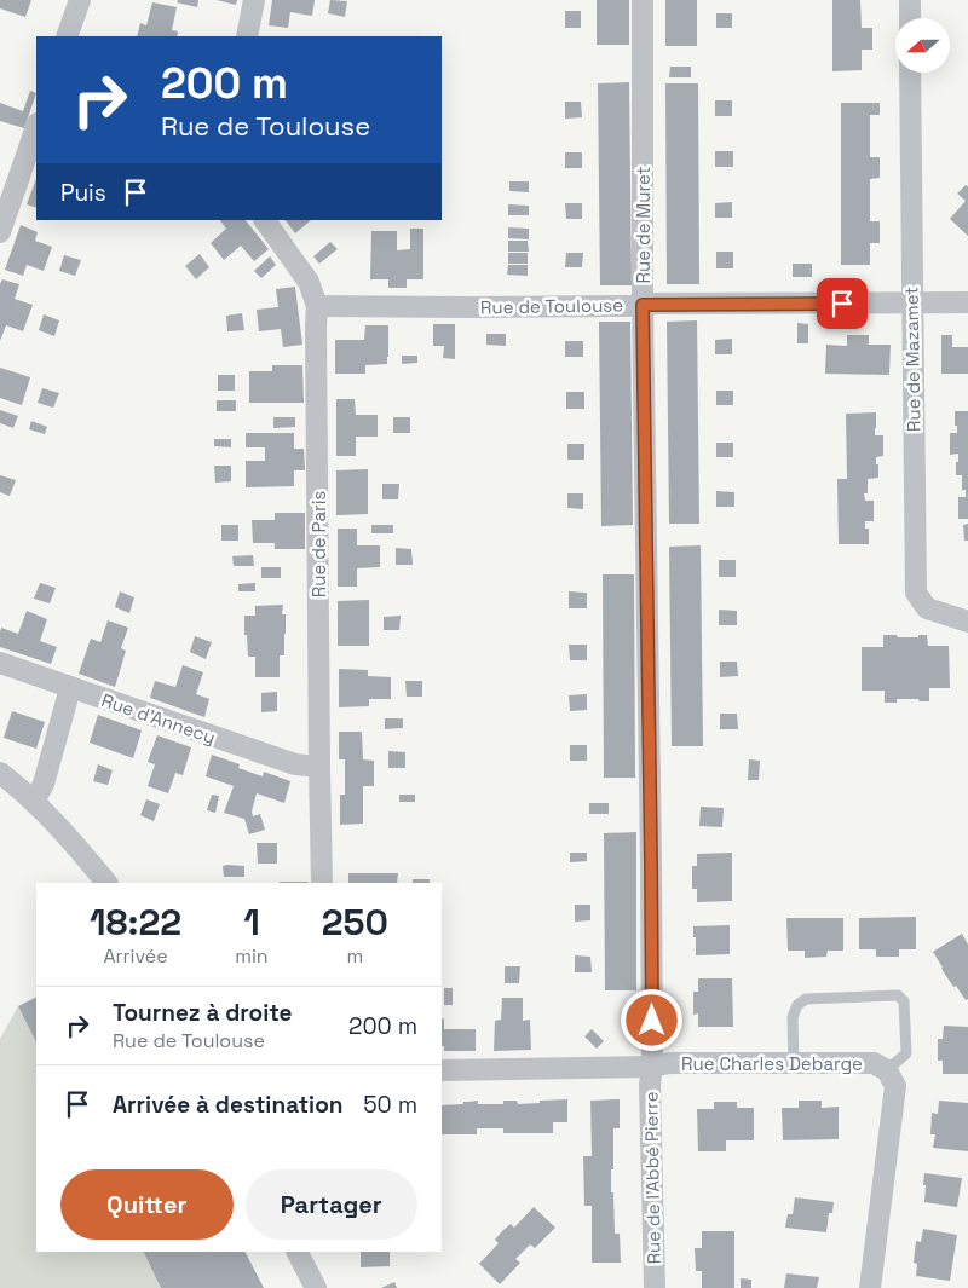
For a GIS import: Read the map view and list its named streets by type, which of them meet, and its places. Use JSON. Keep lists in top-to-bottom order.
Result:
{
  "streets": {
    "street": [
      "Rue de Muret",
      "Rue de Toulouse",
      "Rue de Mazamet",
      "Rue de Paris",
      "Rue d'Annecy",
      "Rue Charles Debarge",
      "Rue de l'Abbé Pierre"
    ]
  },
  "crossings": [
    ["Rue de Muret", "Rue de Toulouse"],
    ["Rue de Muret", "Rue Charles Debarge"],
    ["Rue de Muret", "Rue de l'Abbé Pierre"],
    ["Rue de Toulouse", "Rue de Mazamet"],
    ["Rue de Toulouse", "Rue de Paris"],
    ["Rue de Paris", "Rue d'Annecy"],
    ["Rue Charles Debarge", "Rue de l'Abbé Pierre"]
  ],
  "north": "left",
  "page": {
    "turn": ["200 m", "Rue de Toulouse"],
    "then": "Puis",
    "eta": [
      "18:22",
      "Arrivée",
      "1",
      "min",
      "250",
      "m"
    ],
    "list": [
      {
        "name": "Tournez à droite",
        "note": "Rue de Toulouse",
        "value": "200 m"
      },
      {
        "name": "Arrivée à destination",
        "value": "50 m"
      }
    ],
    "buttons": ["Quitter", "Partager"]
  }
}
